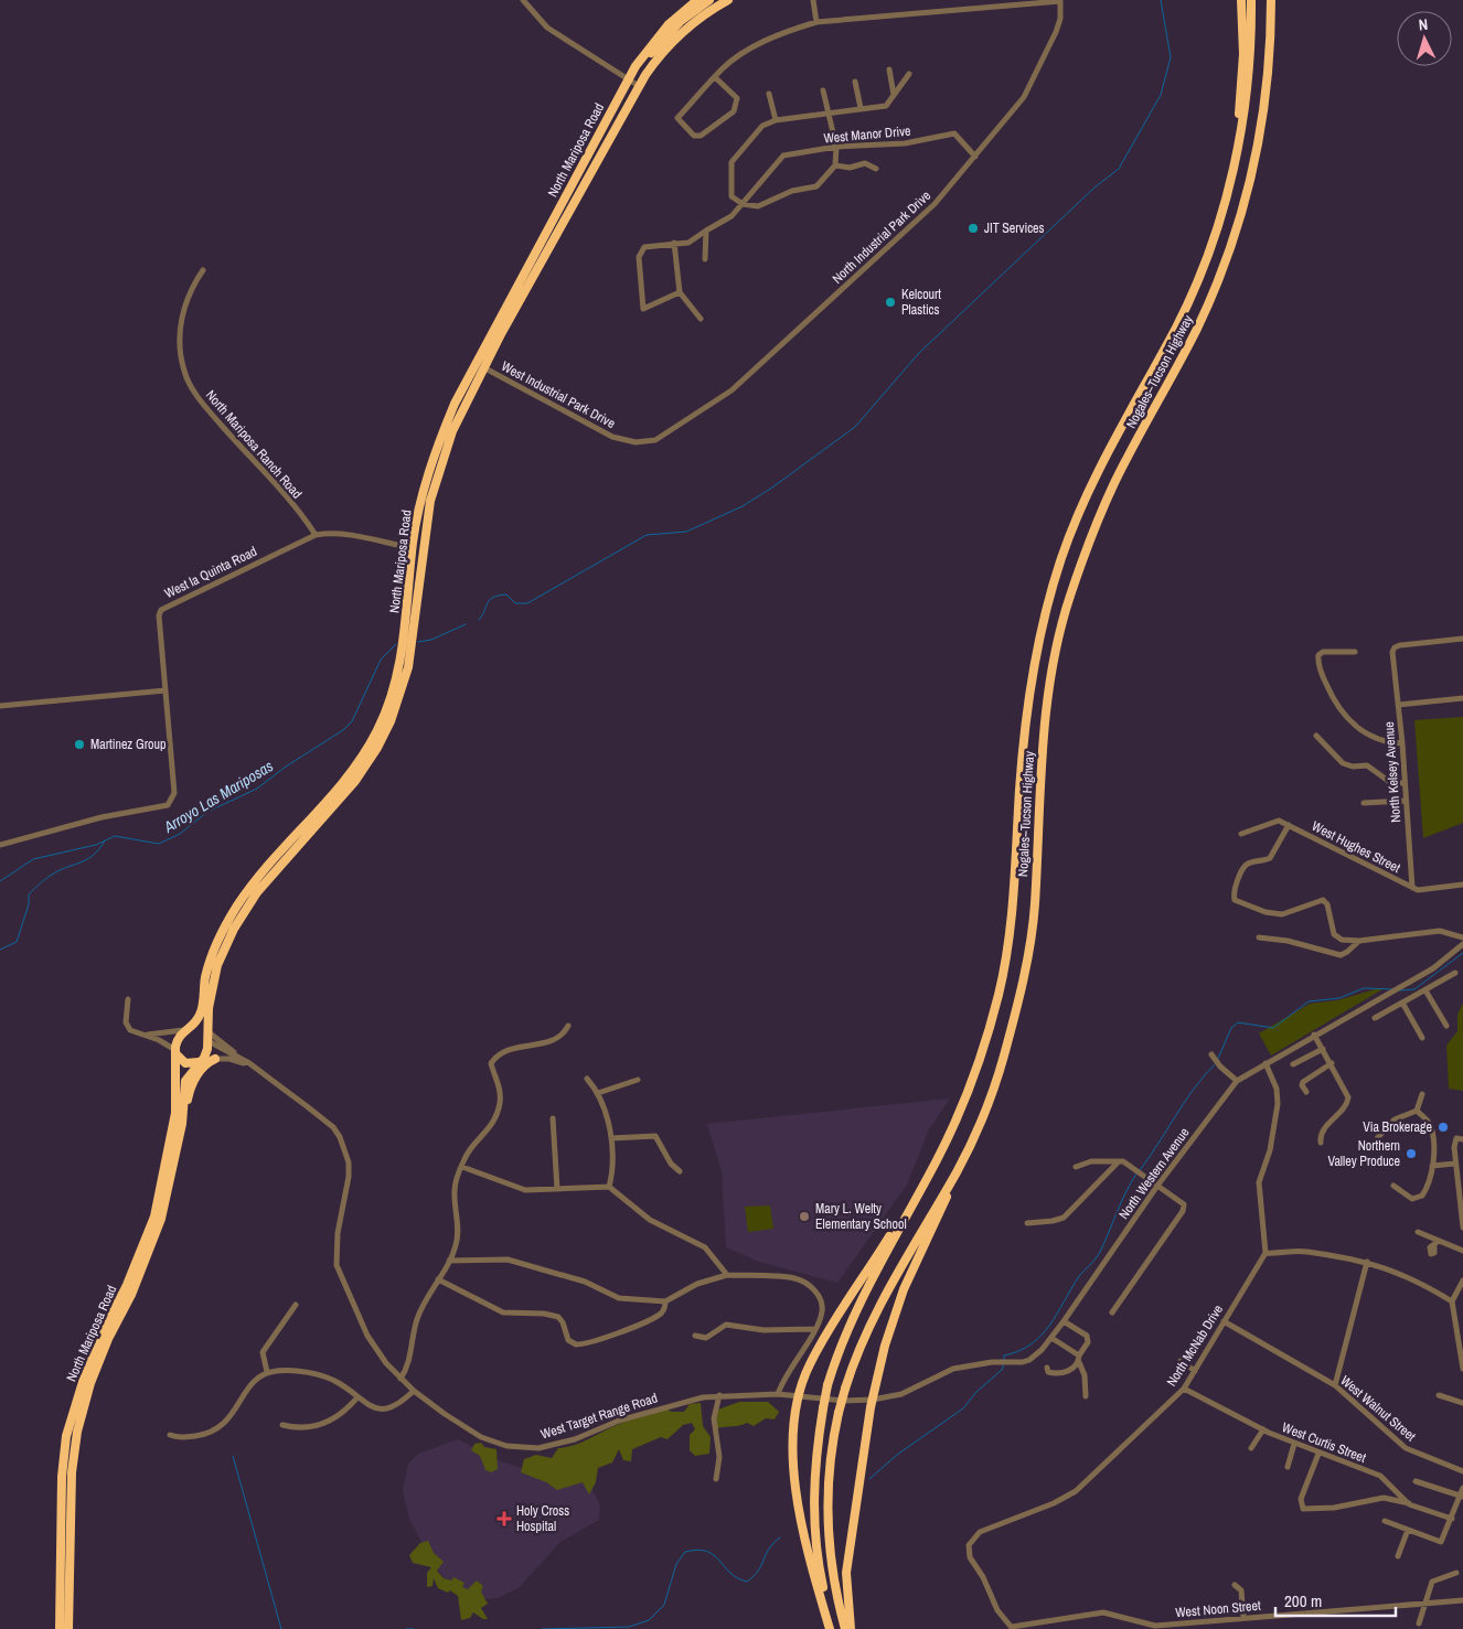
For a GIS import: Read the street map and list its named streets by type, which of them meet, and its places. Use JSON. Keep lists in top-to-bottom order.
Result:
{
  "streets": {
    "highway": ["North Mariposa Road", "Nogales–Tucson Highway"],
    "street": [
      "West Manor Drive",
      "North Industrial Park Drive",
      "West Industrial Park Drive",
      "North Mariposa Ranch Road",
      "West la Quinta Road",
      "North Kelsey Avenue",
      "West Hughes Street",
      "North Western Avenue",
      "North McNab Drive",
      "West Walnut Street",
      "West Target Range Road",
      "West Curtis Street",
      "West Noon Street"
    ]
  },
  "crossings": [
    ["West Manor Drive", "North Industrial Park Drive"],
    ["North Mariposa Road", "West Industrial Park Drive"],
    ["North Mariposa Road", "West la Quinta Road"],
    ["North Industrial Park Drive", "West Industrial Park Drive"],
    ["North Mariposa Ranch Road", "West la Quinta Road"],
    ["North Kelsey Avenue", "West Hughes Street"],
    ["North Western Avenue", "West Target Range Road"],
    ["North McNab Drive", "West Walnut Street"],
    ["North McNab Drive", "West Curtis Street"],
    ["North McNab Drive", "West Noon Street"]
  ],
  "water": ["Arroyo Las Mariposas"],
  "places": {
    "other": [
      "JIT Services",
      "Kelcourt Plastics",
      "Martinez Group",
      "Via Brokerage",
      "Northern Valley Produce",
      "Mary L. Welty Elementary School"
    ],
    "health": ["Holy Cross Hospital"]
  },
  "scale_bar": "200 m",
  "north": "top"
}
